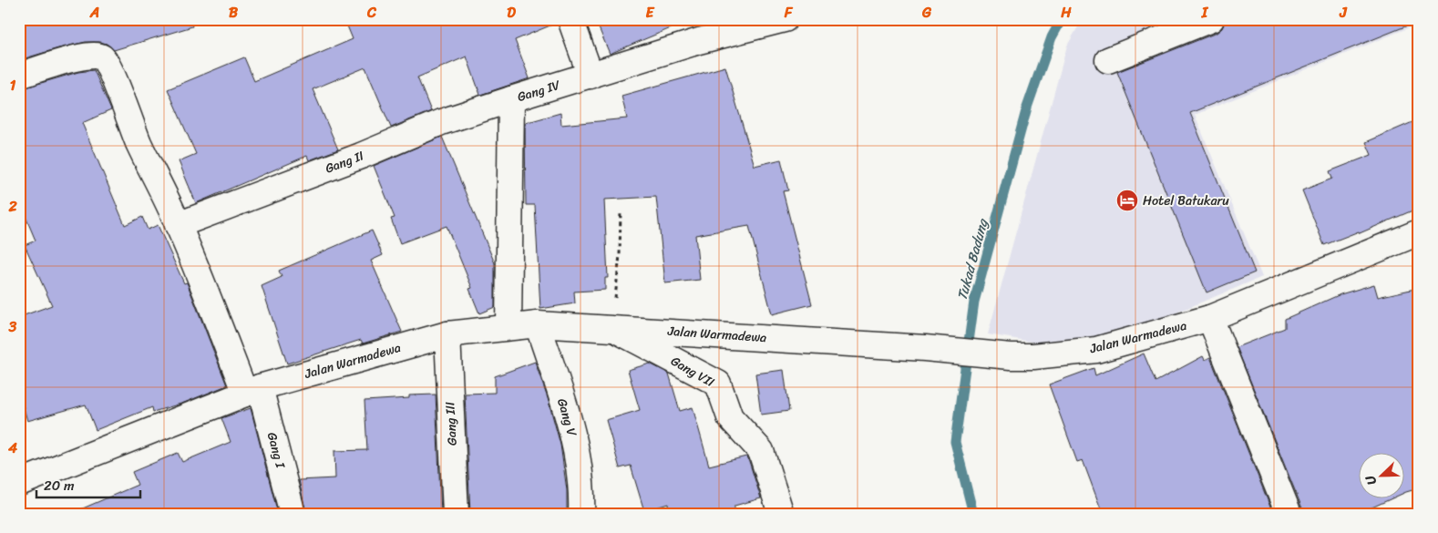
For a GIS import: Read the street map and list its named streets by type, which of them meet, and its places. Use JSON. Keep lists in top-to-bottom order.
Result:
{
  "streets": {
    "street": [
      "Gang IV",
      "Gang II",
      "Jalan Warmadewa",
      "Gang VII",
      "Gang V",
      "Gang III",
      "Gang I"
    ]
  },
  "crossings": [
    ["Gang IV", "Gang II"],
    ["Gang IV", "Jalan Warmadewa"],
    ["Jalan Warmadewa", "Gang VII"],
    ["Jalan Warmadewa", "Gang V"],
    ["Jalan Warmadewa", "Gang III"],
    ["Jalan Warmadewa", "Gang I"]
  ],
  "water": ["Tukad Badung"],
  "places": {
    "hotel": ["Hotel Batukaru"]
  },
  "scale_bar": "20 m",
  "north": "bottom left",
  "grid": {
    "columns": [
      "A",
      "B",
      "C",
      "D",
      "E",
      "F",
      "G",
      "H",
      "I",
      "J"
    ],
    "rows": [
      "1",
      "2",
      "3",
      "4"
    ]
  }
}
